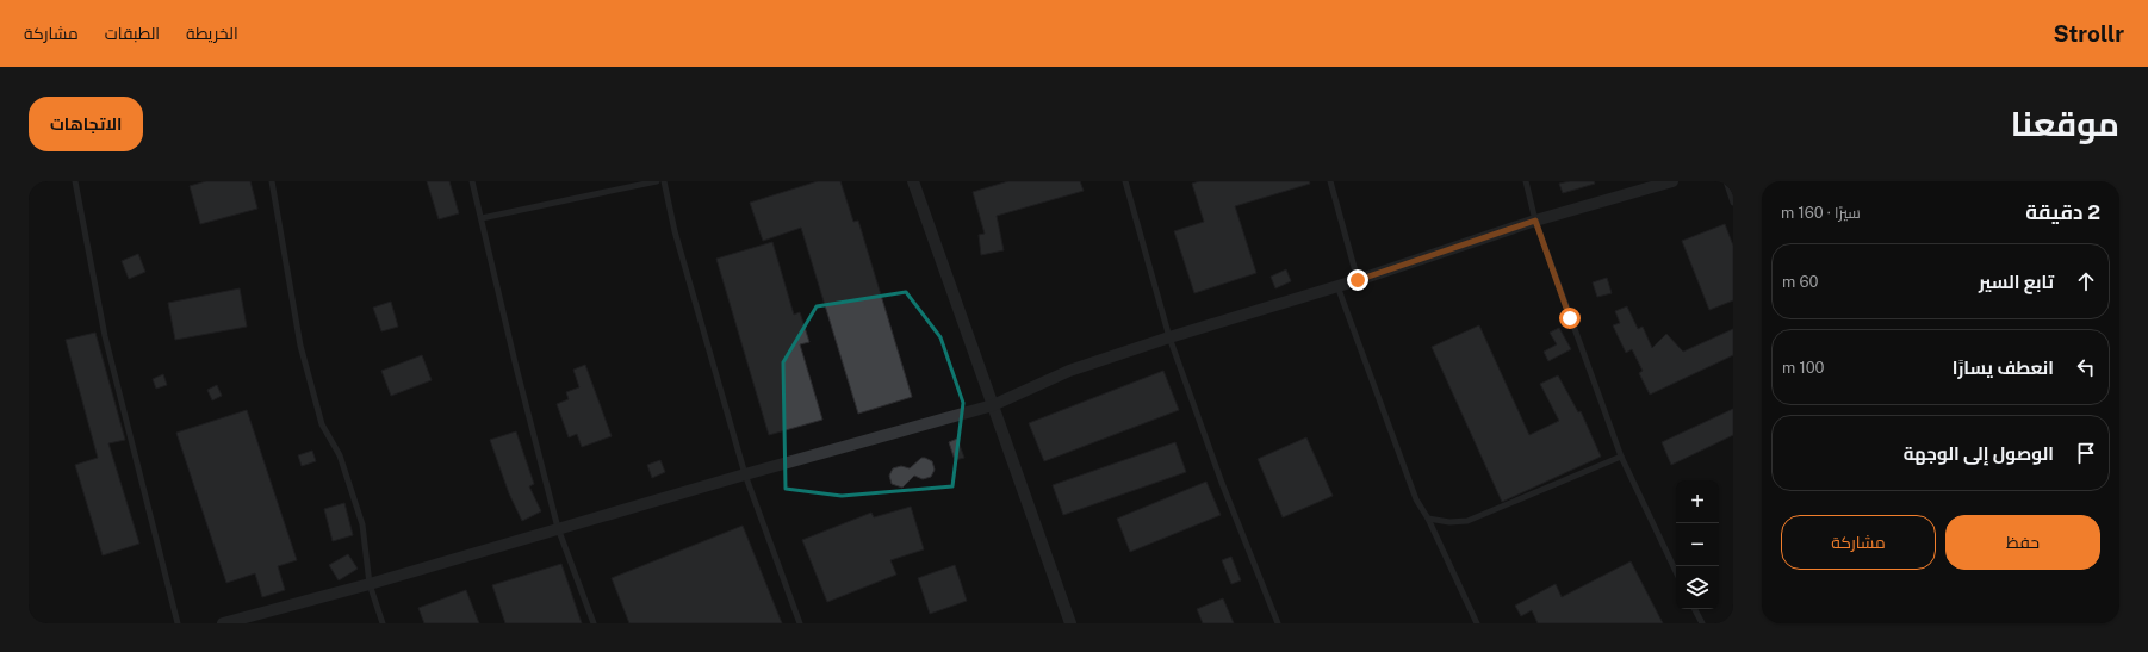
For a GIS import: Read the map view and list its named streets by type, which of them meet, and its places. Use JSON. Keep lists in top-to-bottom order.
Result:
{
  "page": {
    "header": "Strollr",
    "nav": ["الخريطة", "الطبقات", "مشاركة"],
    "title": "موقعنا",
    "buttons": [
      "الاتجاهات",
      ["حفظ", "مشاركة"]
    ],
    "heading": ["2 دقيقة", "سيرًا · 160 m"],
    "list": [
      ["تابع السير", "60 m"],
      ["انعطف يسارًا", "100 m"],
      "الوصول إلى الوجهة"
    ],
    "map_buttons": ["+", "−"]
  }
}
